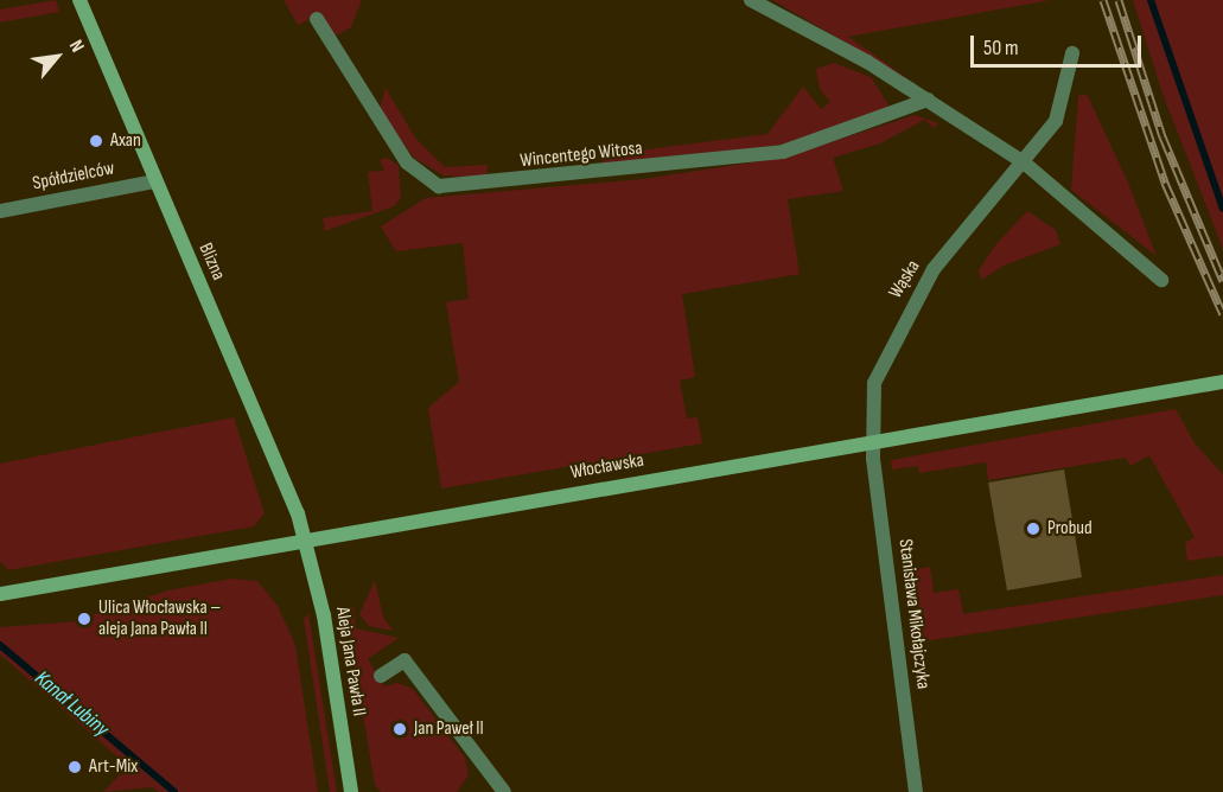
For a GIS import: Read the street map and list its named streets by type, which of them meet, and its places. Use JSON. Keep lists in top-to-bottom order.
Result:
{
  "streets": {
    "street": [
      "Wincentego Witosa",
      "Spółdzielców",
      "Blizna",
      "Wąska",
      "Włocławska",
      "Stanisława Mikołajczyka",
      "Aleja Jana Pawła II"
    ]
  },
  "crossings": [
    ["Spółdzielców", "Blizna"],
    ["Blizna", "Włocławska"],
    ["Blizna", "Aleja Jana Pawła II"],
    ["Wąska", "Włocławska"],
    ["Wąska", "Stanisława Mikołajczyka"],
    ["Włocławska", "Stanisława Mikołajczyka"],
    ["Włocławska", "Aleja Jana Pawła II"]
  ],
  "water": ["Kanał Lubiny"],
  "places": [
    "Axan",
    "Probud",
    "Ulica Włocławska – aleja Jana Pawła II",
    "Jan Paweł II",
    "Art-Mix"
  ],
  "scale_bar": "50 m",
  "north": "top right"
}
